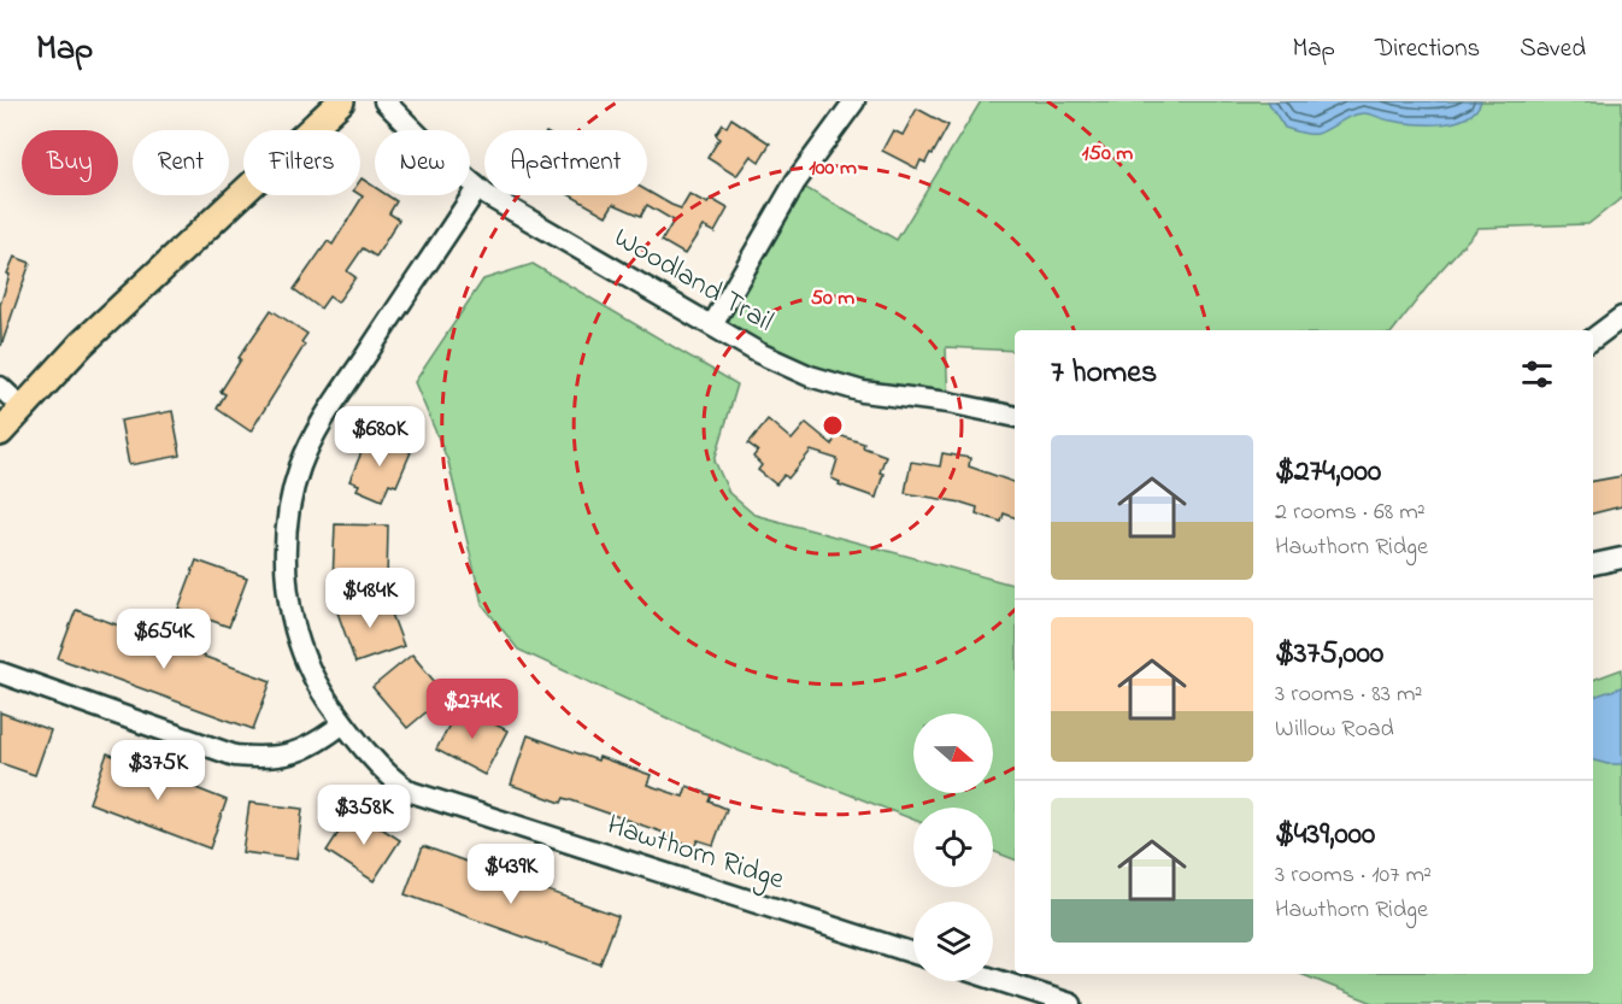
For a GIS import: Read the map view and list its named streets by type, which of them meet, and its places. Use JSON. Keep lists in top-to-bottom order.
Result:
{
  "streets": {
    "street": ["Woodland Trail", "Hawthorn Ridge"]
  },
  "crossings": [
    ["Woodland Trail", "Hawthorn Ridge"]
  ],
  "north": "right",
  "page": {
    "header": "Map",
    "nav": ["Map", "Directions", "Saved"],
    "chip": [
      "Buy",
      "Rent",
      "Filters",
      "New",
      "Apartment"
    ],
    "heading": "7 homes",
    "price": [
      "$680K",
      "$484K",
      "$654K",
      "$274K",
      "$375K",
      "$358K",
      "$439K"
    ],
    "list": [
      {
        "name": "$274,000",
        "note": "2 rooms · 68 m² · Hawthorn Ridge"
      },
      {
        "name": "$375,000",
        "note": "3 rooms · 83 m² · Willow Road"
      },
      {
        "name": "$439,000",
        "note": "3 rooms · 107 m² · Hawthorn Ridge"
      }
    ]
  },
  "rings": ["150 m", "100 m", "50 m"]
}
